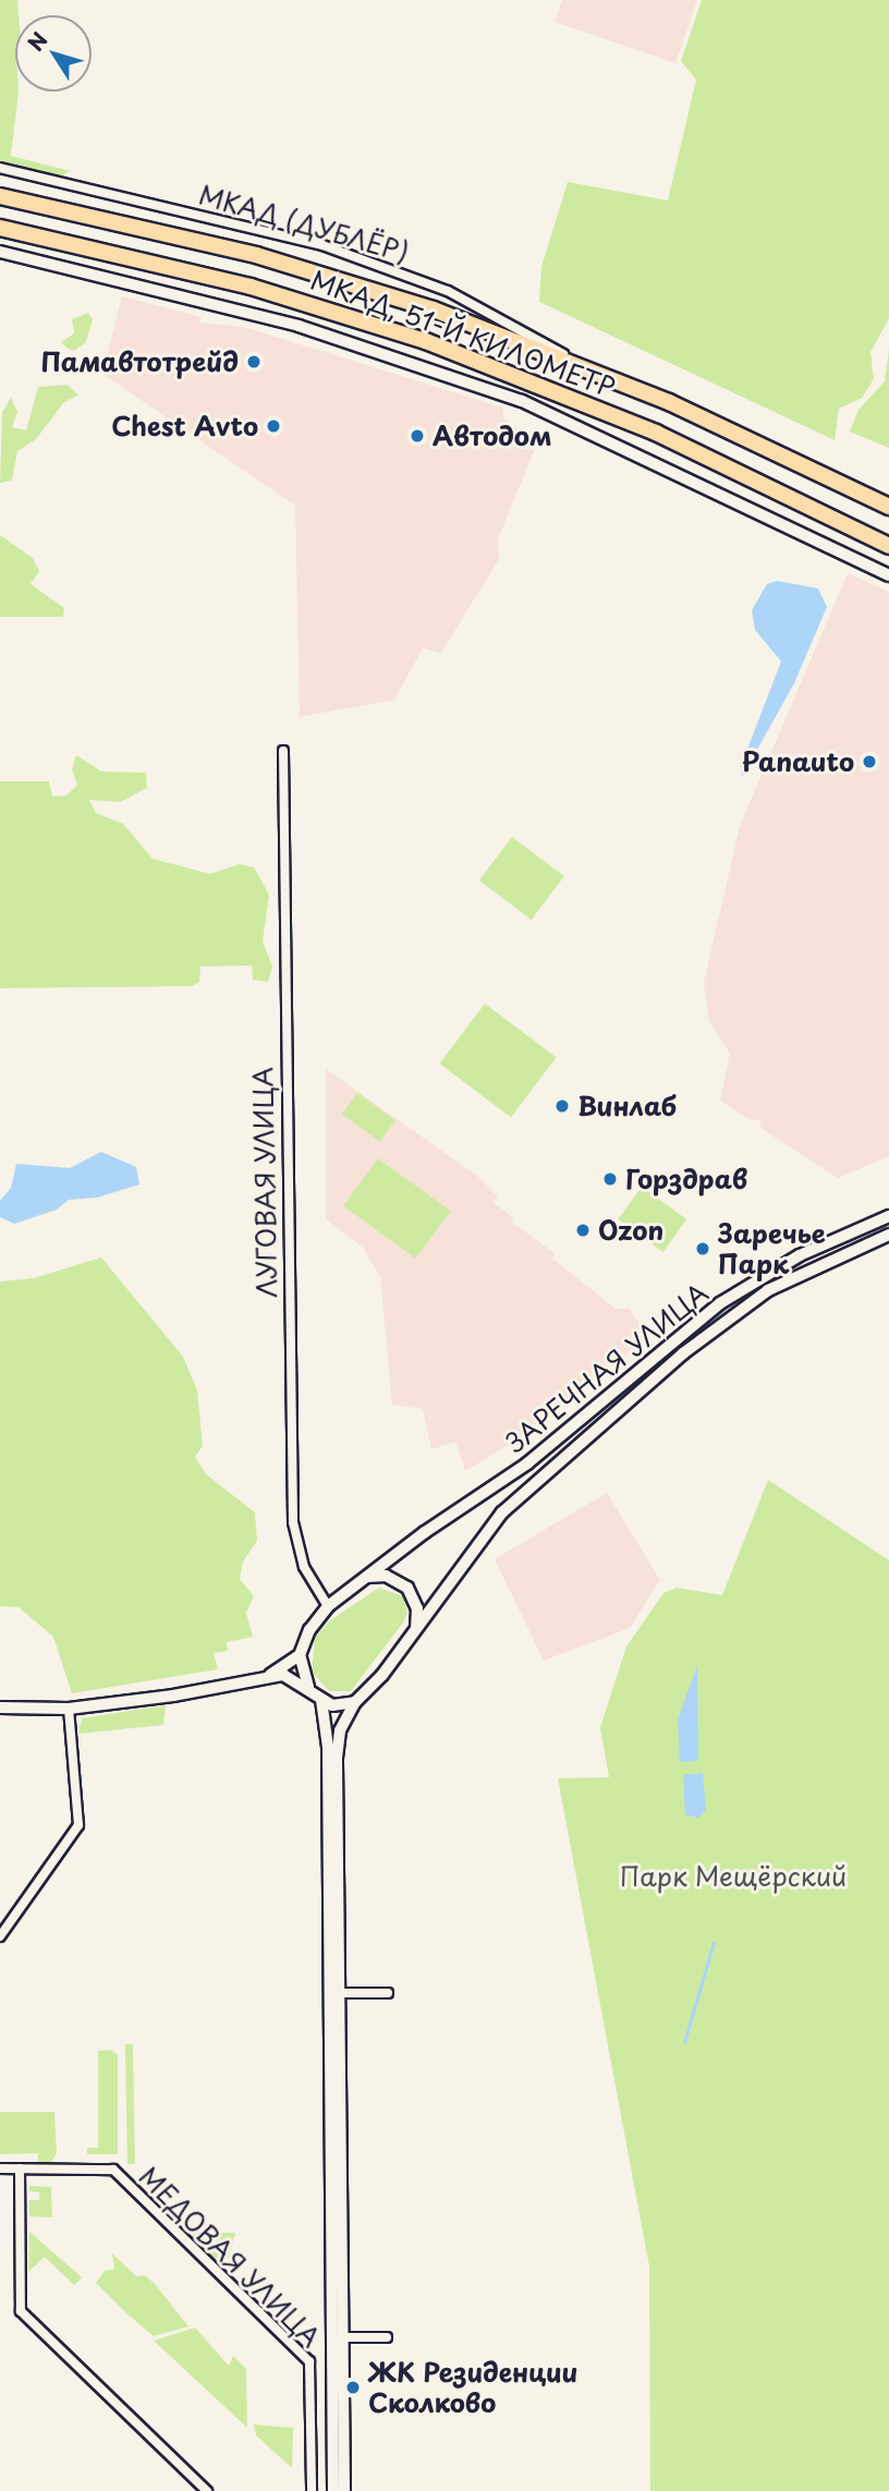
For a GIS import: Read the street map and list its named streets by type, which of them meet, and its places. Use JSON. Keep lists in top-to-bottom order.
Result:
{
  "streets": {
    "highway": ["МКАД, 51-Й КИЛОМЕТР"],
    "street": [
      "МКАД (ДУБЛЁР)",
      "ЛУГОВАЯ УЛИЦА",
      "ЗАРЕЧНАЯ УЛИЦА",
      "МЕДОВАЯ УЛИЦА"
    ]
  },
  "crossings": [
    ["МКАД (ДУБЛЁР)", "МКАД, 51-Й КИЛОМЕТР"],
    ["ЛУГОВАЯ УЛИЦА", "ЗАРЕЧНАЯ УЛИЦА"]
  ],
  "parks": ["Парк Мещёрский"],
  "places": [
    "Памавтотрейд",
    "Chest Avto",
    "Автодом",
    "Panauto",
    "Винлаб",
    "Горздрав",
    "Ozon",
    "Заречье Парк",
    "ЖК Резиденции Сколково"
  ],
  "north": "top left"
}
